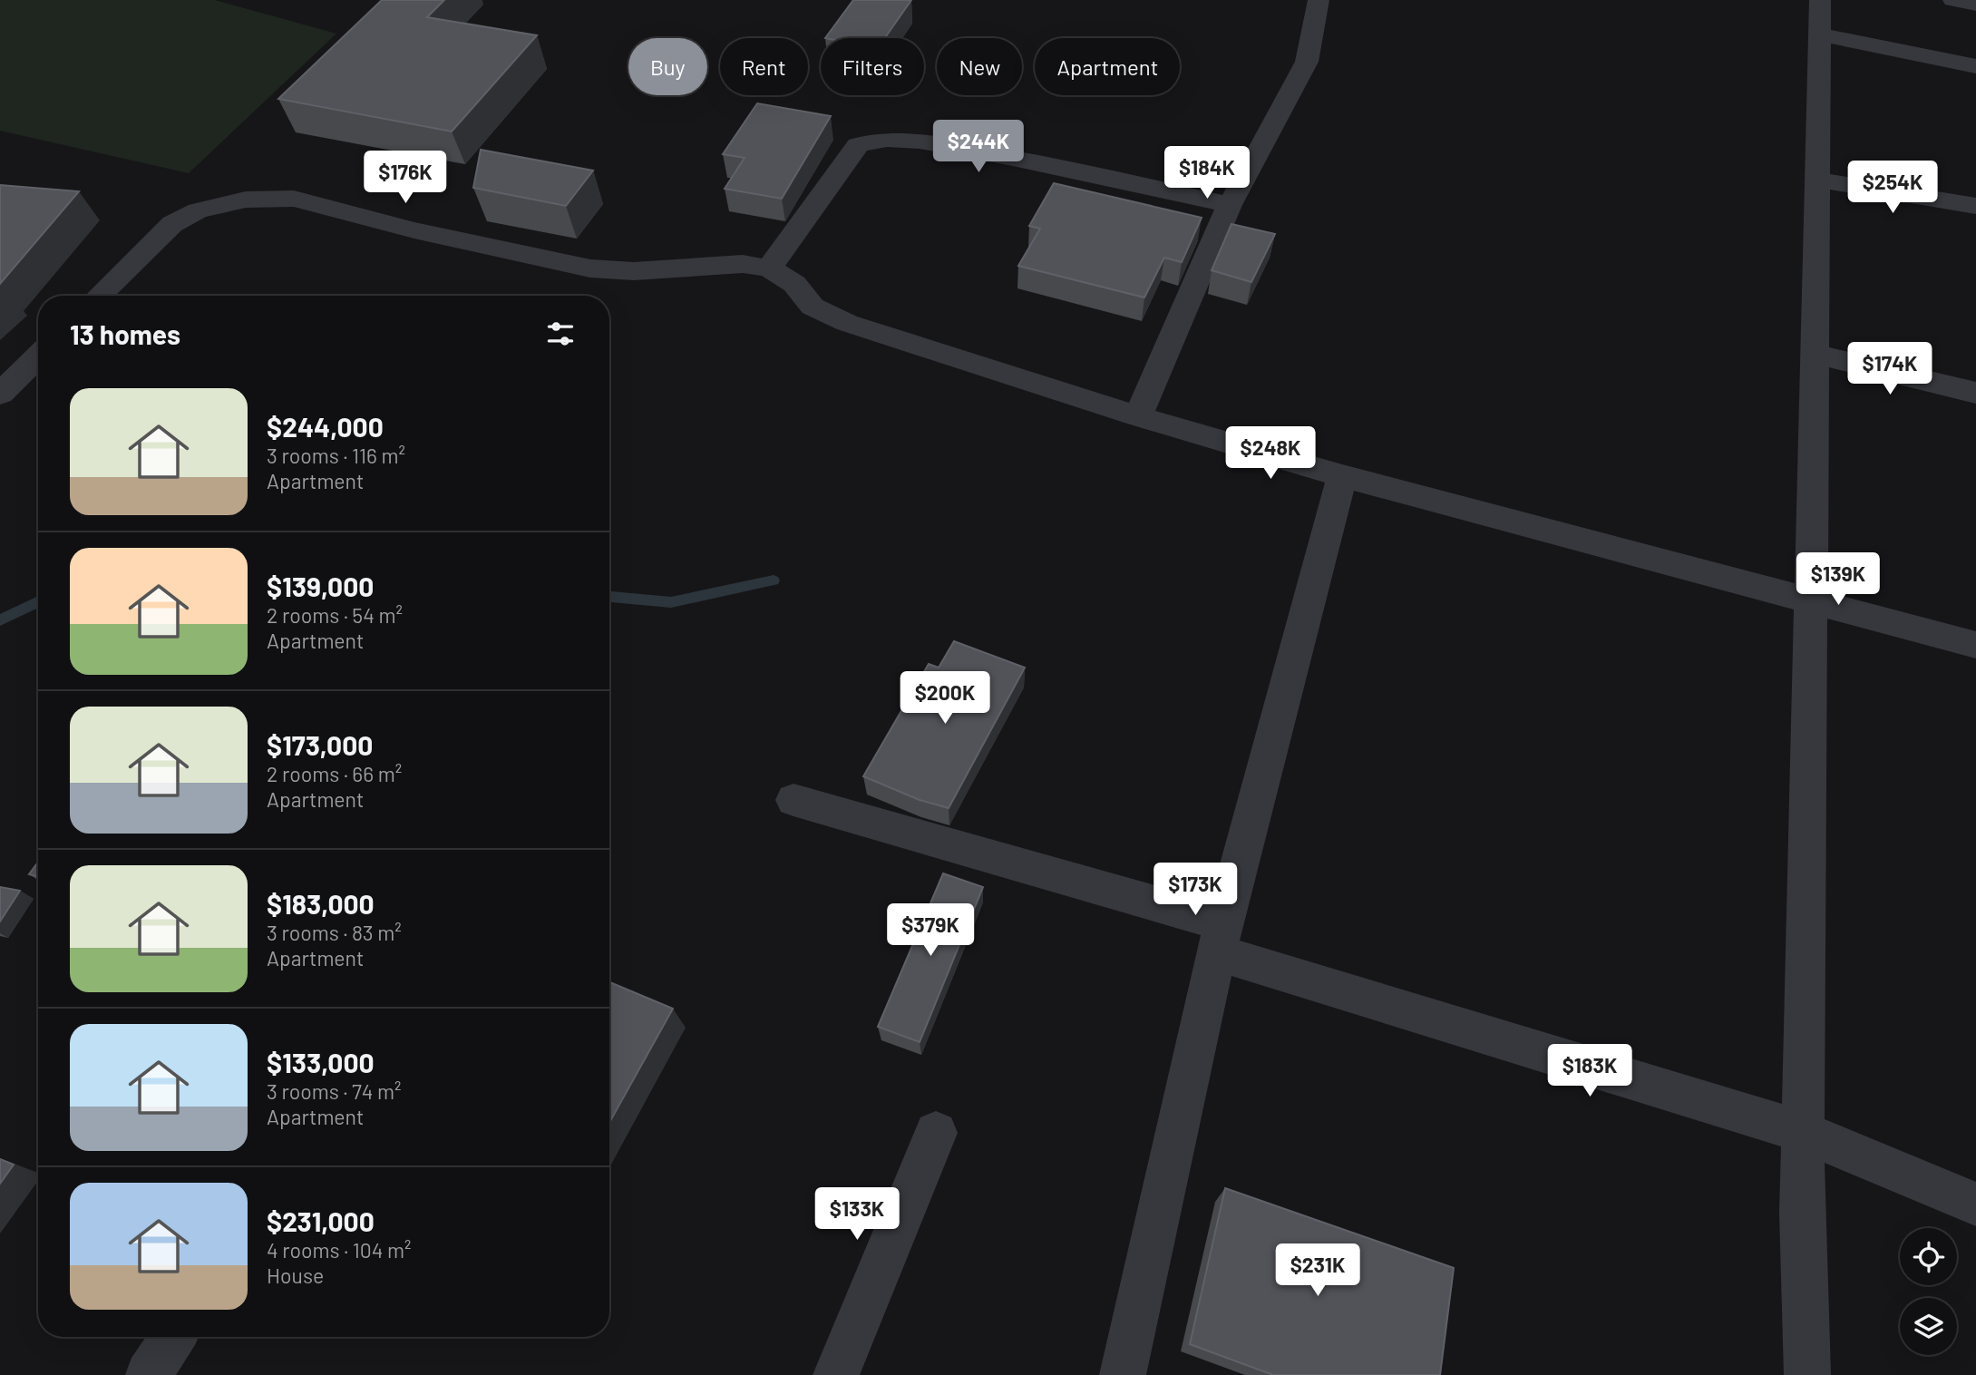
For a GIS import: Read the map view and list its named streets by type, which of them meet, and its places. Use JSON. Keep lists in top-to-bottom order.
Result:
{
  "page": {
    "chip": [
      "Buy",
      "Rent",
      "Filters",
      "New",
      "Apartment"
    ],
    "price": [
      "$244K",
      "$184K",
      "$176K",
      "$254K",
      "$174K",
      "$248K",
      "$139K",
      "$200K",
      "$173K",
      "$379K",
      "$183K",
      "$133K",
      "$231K"
    ],
    "heading": "13 homes",
    "list": [
      {
        "name": "$244,000",
        "note": "3 rooms · 116 m² · Apartment"
      },
      {
        "name": "$139,000",
        "note": "2 rooms · 54 m² · Apartment"
      },
      {
        "name": "$173,000",
        "note": "2 rooms · 66 m² · Apartment"
      },
      {
        "name": "$183,000",
        "note": "3 rooms · 83 m² · Apartment"
      },
      {
        "name": "$133,000",
        "note": "3 rooms · 74 m² · Apartment"
      },
      {
        "name": "$231,000",
        "note": "4 rooms · 104 m² · House"
      }
    ]
  }
}
